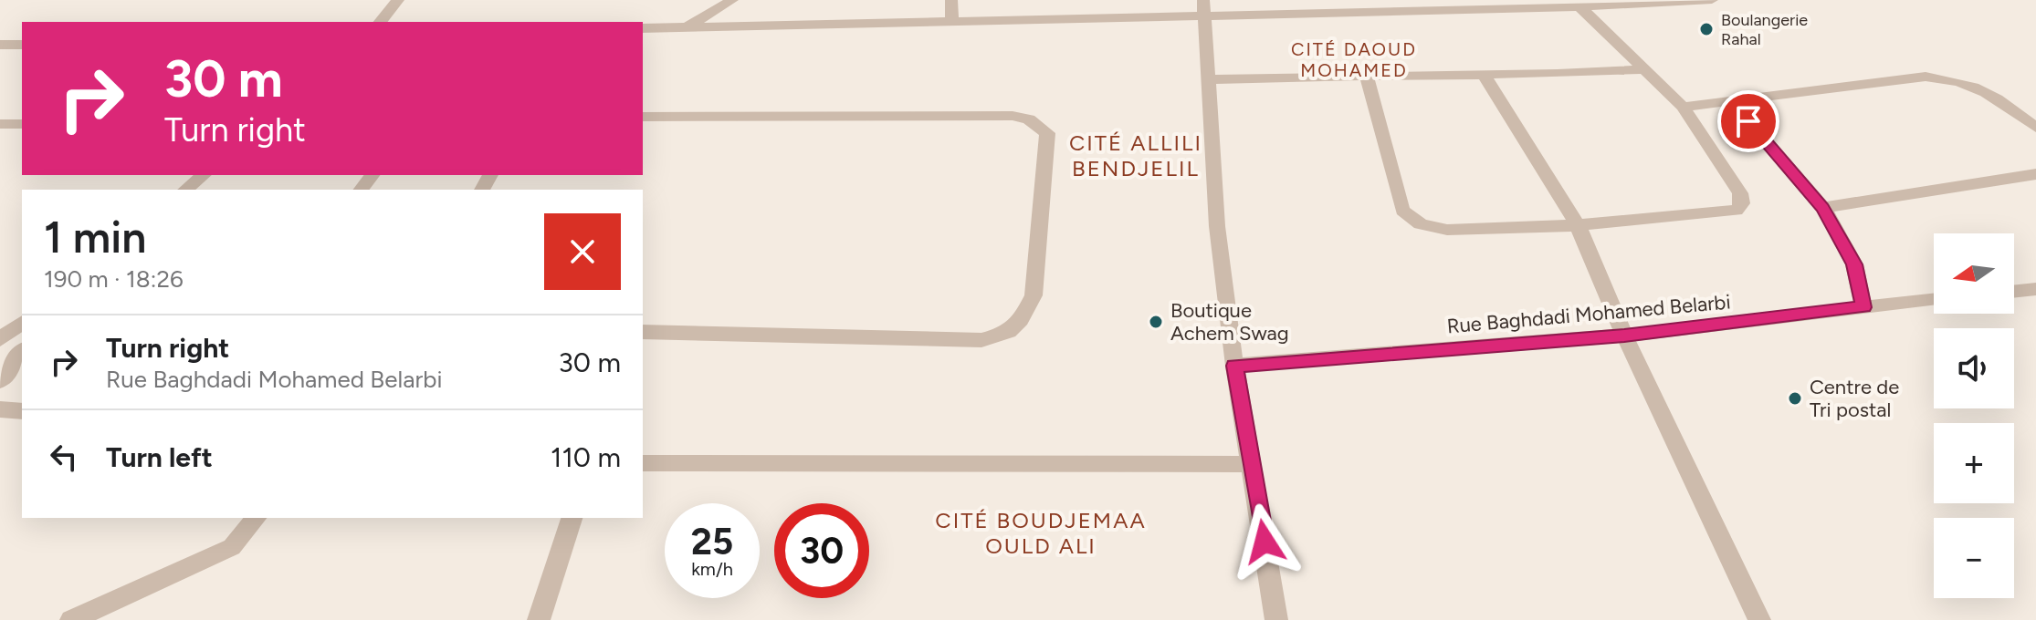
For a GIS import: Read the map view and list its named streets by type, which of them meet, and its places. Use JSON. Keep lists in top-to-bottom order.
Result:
{
  "streets": {
    "street": ["Rue Baghdadi Mohamed Belarbi"]
  },
  "districts": ["CITÉ DAOUD MOHAMED", "CITÉ ALLILI BENDJELIL", "CITÉ BOUDJEMAA OULD ALI"],
  "places": ["Boulangerie Rahal", "Boutique Achem Swag", "Centre de Tri postal"],
  "north": "left",
  "page": {
    "turn": ["30 m", "Turn right"],
    "heading": ["1 min", "190 m · 18:26"],
    "map_buttons": ["+", "−"],
    "list": [
      {
        "name": "Turn right",
        "note": "Rue Baghdadi Mohamed Belarbi",
        "value": "30 m"
      },
      {
        "name": "Turn left",
        "value": "110 m"
      }
    ],
    "speed": "25 km/h",
    "limit": "30"
  }
}
